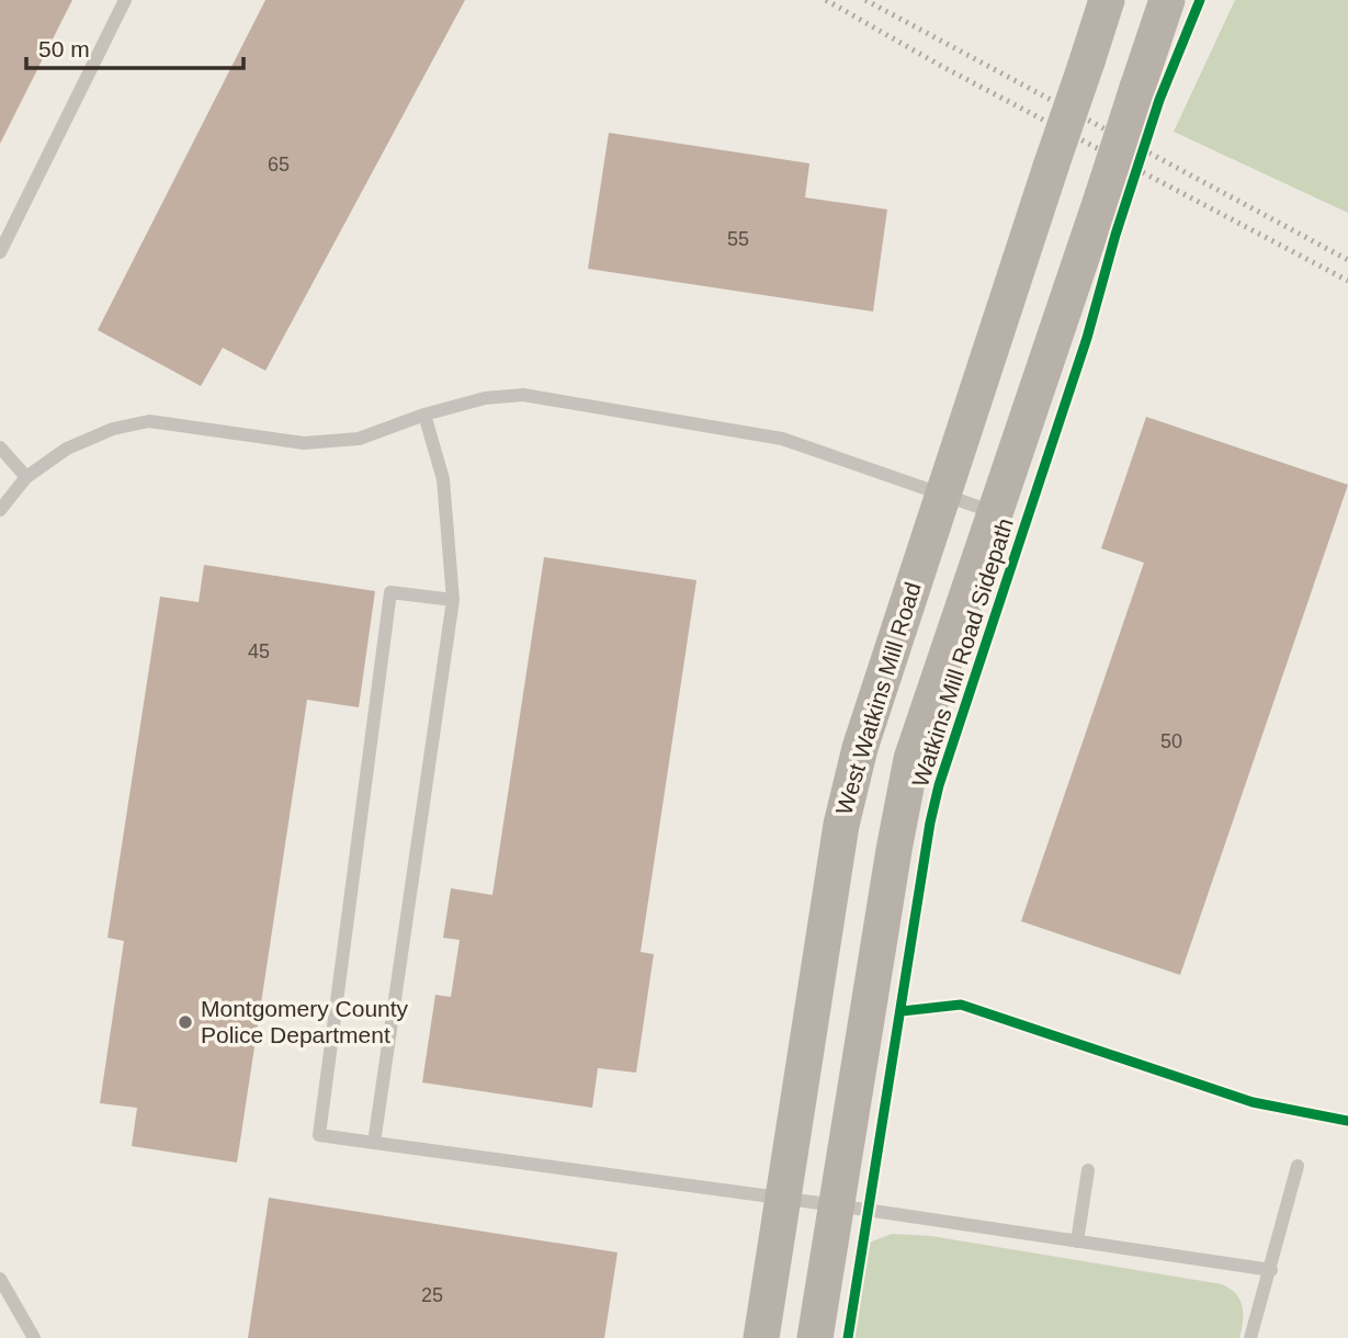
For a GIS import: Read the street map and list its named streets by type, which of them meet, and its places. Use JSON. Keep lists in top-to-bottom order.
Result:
{
  "streets": {
    "main road": ["West Watkins Mill Road"],
    "cycle path": ["Watkins Mill Road Sidepath"]
  },
  "places": ["Montgomery County Police Department"],
  "house_numbers": [
    "65",
    "55",
    "45",
    "50",
    "25"
  ],
  "scale_bar": "50 m"
}
